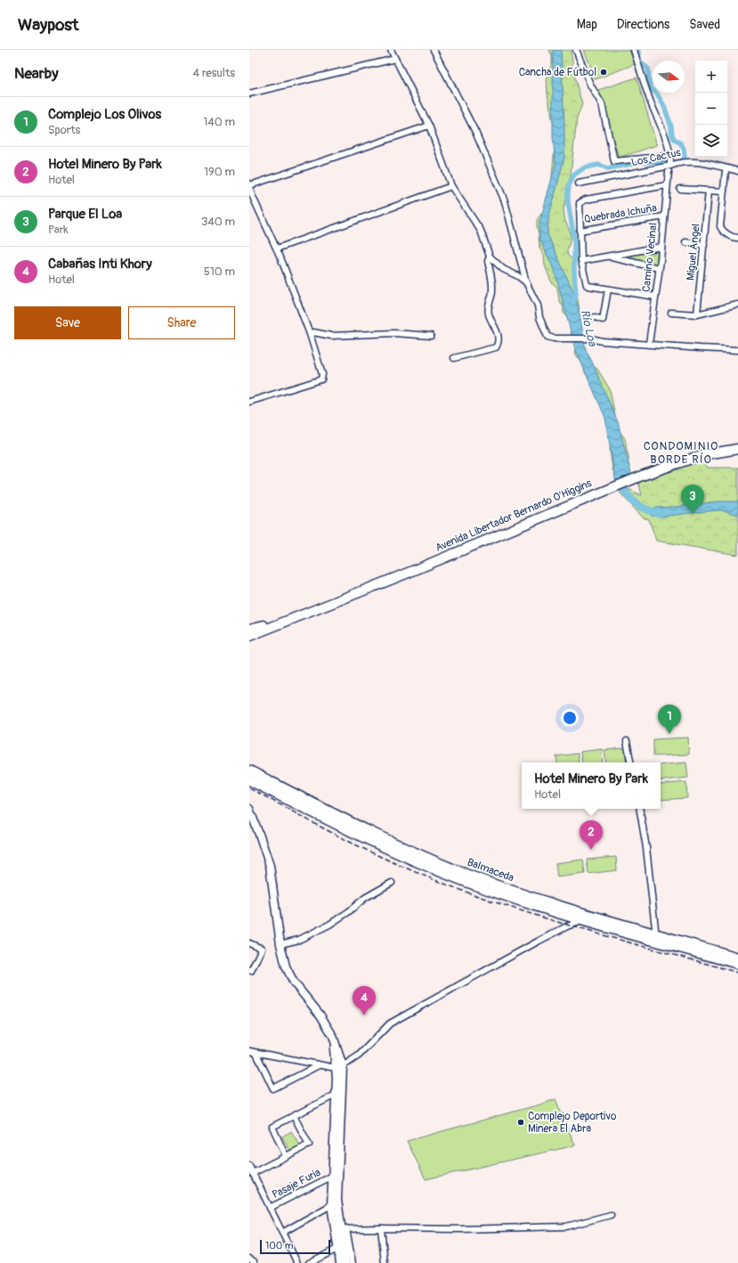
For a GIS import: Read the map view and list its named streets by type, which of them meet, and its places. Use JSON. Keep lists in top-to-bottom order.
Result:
{
  "streets": {
    "main road": ["Avenida Libertador Bernardo O'Higgins", "Balmaceda"],
    "street": [
      "Los Cactus",
      "Quebrada Ichuña",
      "Miguel Ángel",
      "Camino Vecinal",
      "Pasaje Furia"
    ]
  },
  "crossings": [
    ["Los Cactus", "Camino Vecinal"],
    ["Quebrada Ichuña", "Camino Vecinal"]
  ],
  "districts": ["CONDOMINIO BORDE RÍO"],
  "water": ["Río Loa"],
  "places": ["Cancha de Fútbol", "Complejo Deportivo Minera El Abra"],
  "scale_bar": "100 m",
  "north": "right",
  "page": {
    "header": "Waypost",
    "nav": ["Map", "Directions", "Saved"],
    "heading": ["Nearby", "4 results"],
    "map_buttons": ["+", "−"],
    "list": [
      {
        "mark": "1",
        "name": "Complejo Los Olivos",
        "note": "Sports",
        "value": "140 m"
      },
      {
        "mark": "2",
        "name": "Hotel Minero By Park",
        "note": "Hotel",
        "value": "190 m"
      },
      {
        "mark": "3",
        "name": "Parque El Loa",
        "note": "Park",
        "value": "340 m"
      },
      {
        "mark": "4",
        "name": "Cabañas Inti Khory",
        "note": "Hotel",
        "value": "510 m"
      }
    ],
    "buttons": ["Save", "Share"],
    "pins": [
      "3",
      "1",
      "2",
      "4"
    ],
    "popup": ["Hotel Minero By Park", "Hotel"],
    "scale": "100 m"
  }
}
